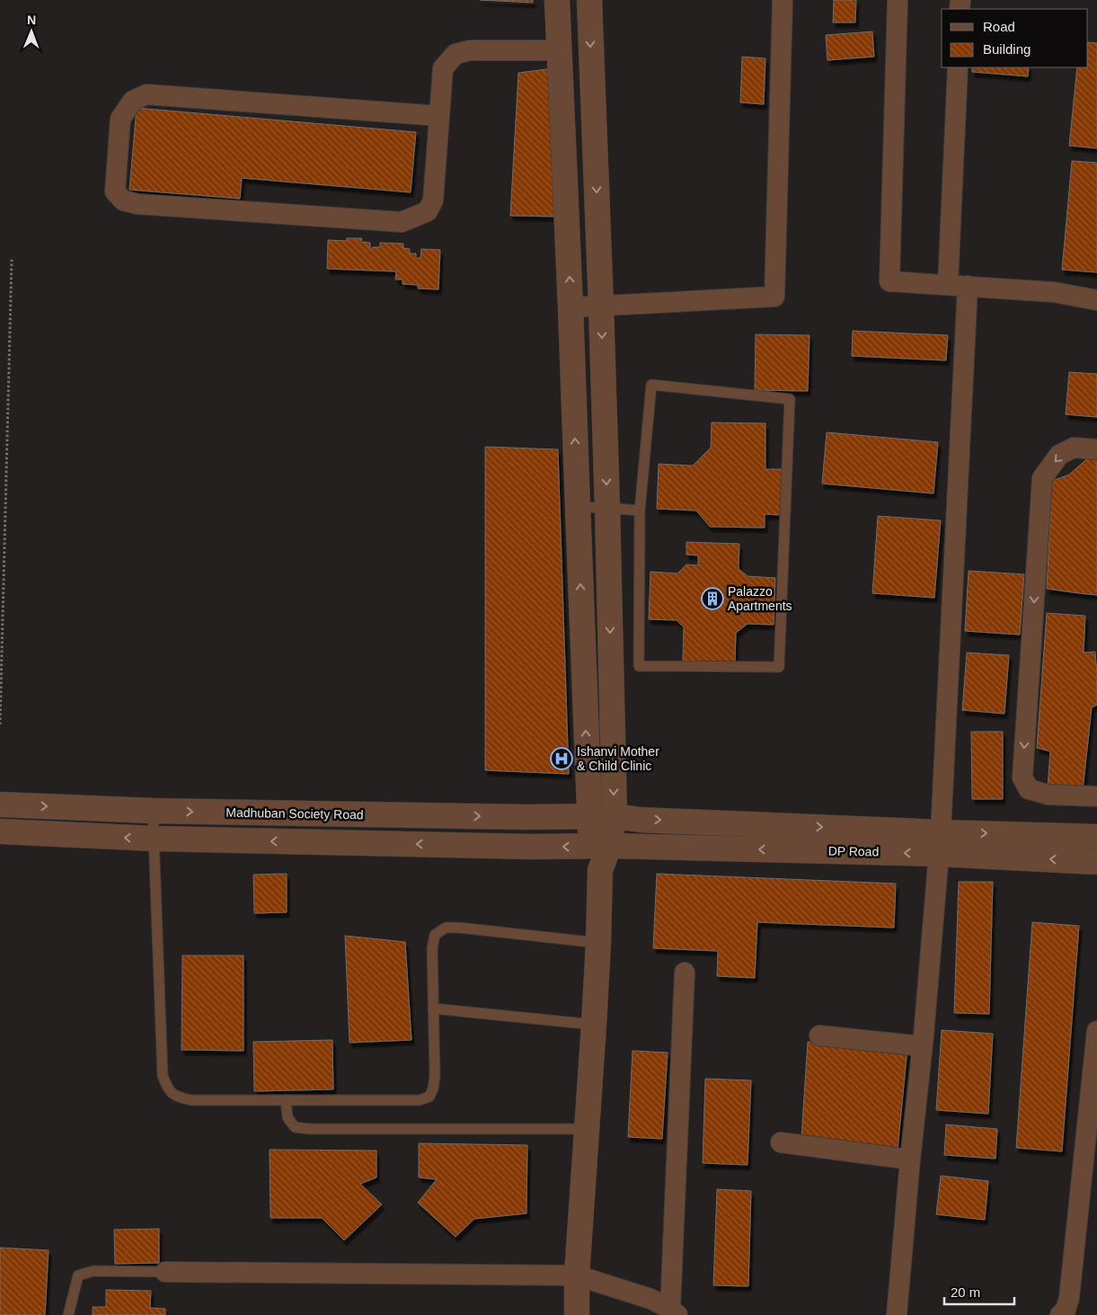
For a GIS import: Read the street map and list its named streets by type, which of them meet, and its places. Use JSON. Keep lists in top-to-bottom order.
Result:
{
  "streets": {
    "street": ["Madhuban Society Road", "DP Road"]
  },
  "crossings": [
    ["Madhuban Society Road", "DP Road"]
  ],
  "one_way": ["Madhuban Society Road"],
  "places": {
    "building": ["Palazzo Apartments"],
    "hospital": ["Ishanvi Mother & Child Clinic"]
  },
  "legend": ["Road", "Building"],
  "scale_bar": "20 m",
  "north": "top"
}
